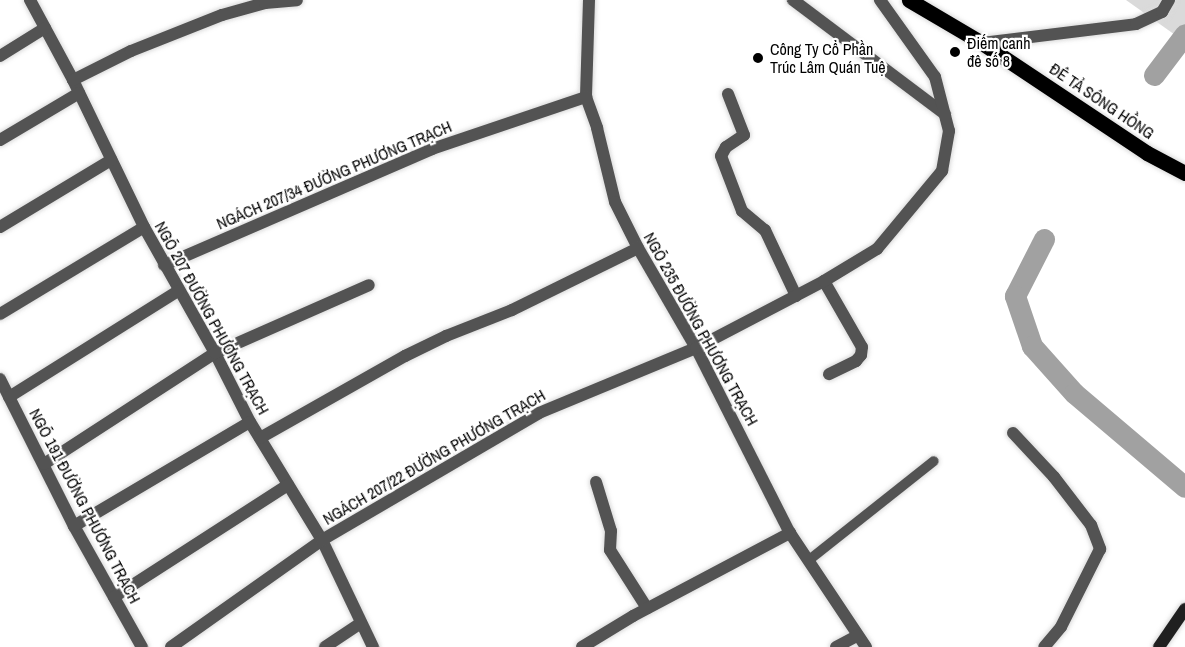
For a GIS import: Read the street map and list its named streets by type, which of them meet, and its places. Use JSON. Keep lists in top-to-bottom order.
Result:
{
  "streets": {
    "main road": ["ĐÊ TẢ SÔNG HỒNG"],
    "street": [
      "NGÁCH 207/34 ĐƯỜNG PHƯƠNG TRẠCH",
      "NGÕ 207 ĐƯỜNG PHƯƠNG TRẠCH",
      "NGÕ 235 ĐƯỜNG PHƯƠNG TRẠCH",
      "NGÁCH 207/22 ĐƯỜNG PHƯƠNG TRẠCH",
      "NGÕ 191 ĐƯỜNG PHƯƠNG TRẠCH"
    ]
  },
  "crossings": [
    ["NGÁCH 207/34 ĐƯỜNG PHƯƠNG TRẠCH", "NGÕ 207 ĐƯỜNG PHƯƠNG TRẠCH"],
    ["NGÁCH 207/34 ĐƯỜNG PHƯƠNG TRẠCH", "NGÕ 235 ĐƯỜNG PHƯƠNG TRẠCH"],
    ["NGÕ 207 ĐƯỜNG PHƯƠNG TRẠCH", "NGÁCH 207/22 ĐƯỜNG PHƯƠNG TRẠCH"],
    ["NGÕ 235 ĐƯỜNG PHƯƠNG TRẠCH", "NGÁCH 207/22 ĐƯỜNG PHƯƠNG TRẠCH"]
  ],
  "places": ["Điếm canh đê số 8", "Công Ty Cổ Phần Trúc Lâm Quán Tuệ"]
}
